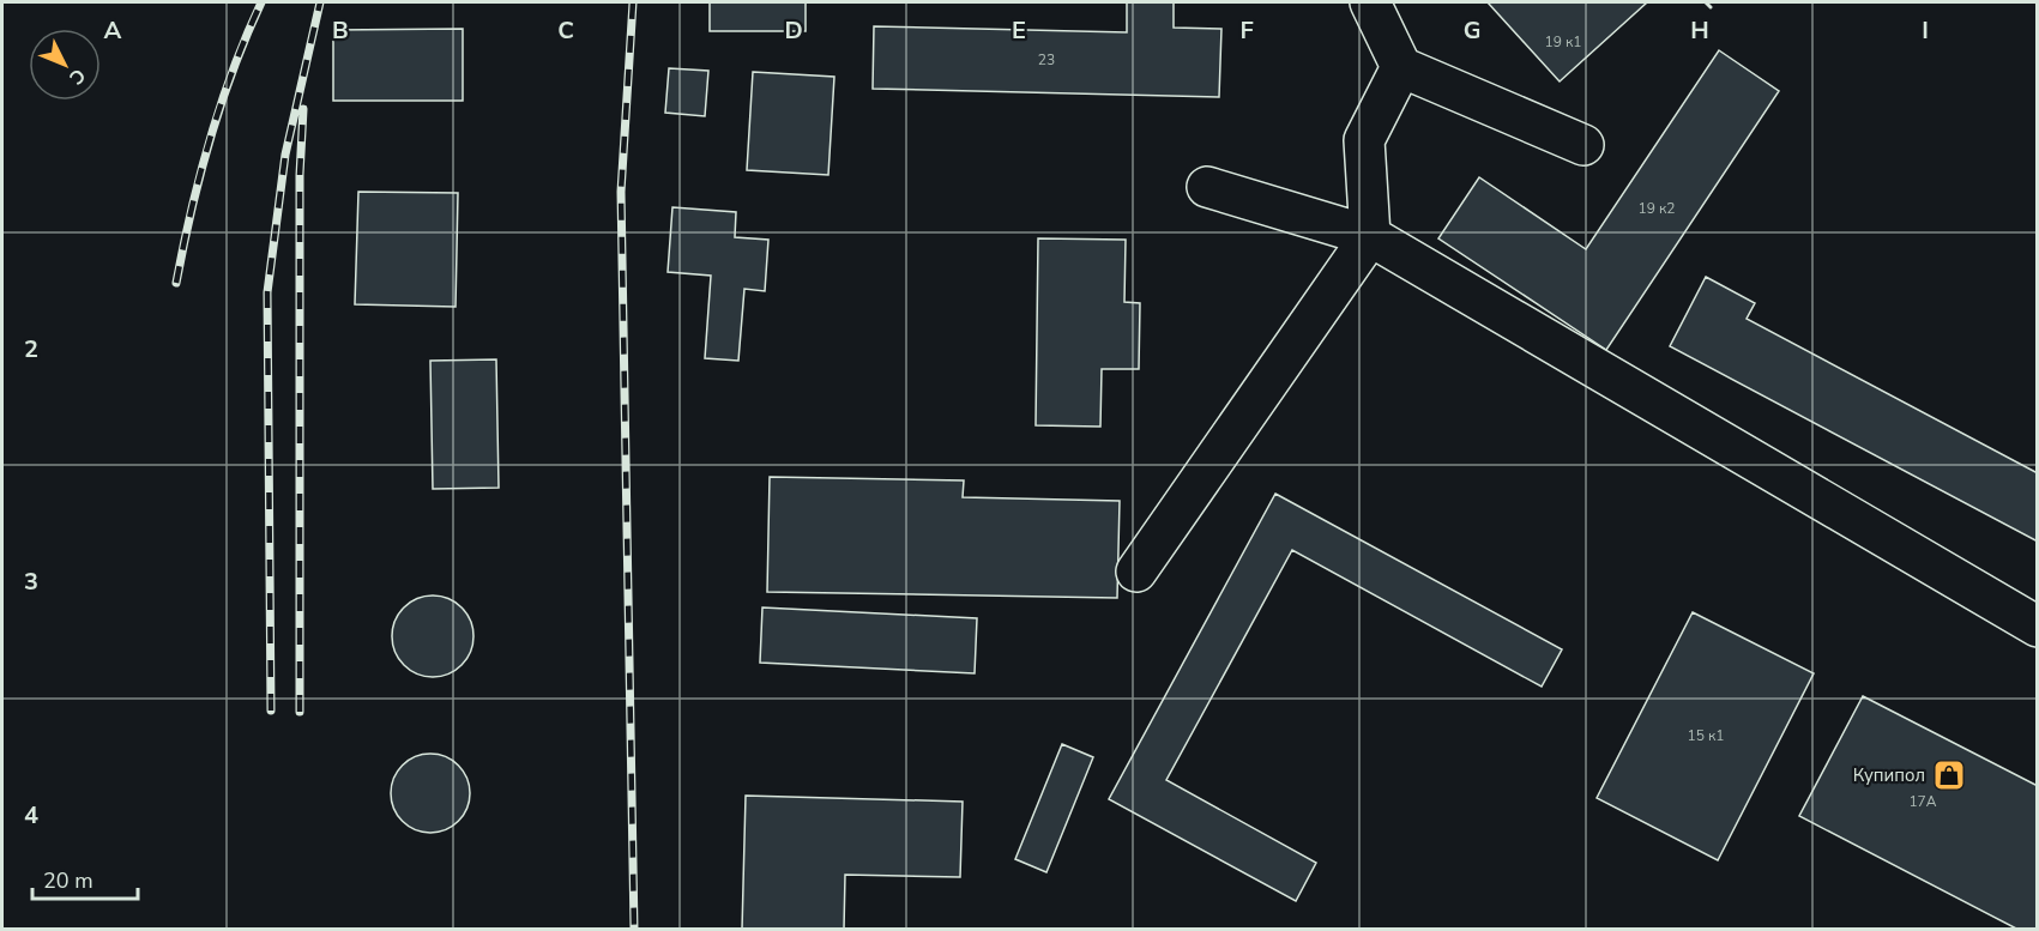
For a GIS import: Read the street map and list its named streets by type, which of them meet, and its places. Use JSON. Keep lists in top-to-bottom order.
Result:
{
  "places": {
    "shop": ["Купипол"]
  },
  "house_numbers": [
    "19 к1",
    "23",
    "19 к2",
    "15 к1",
    "17А"
  ],
  "scale_bar": "20 m",
  "north": "bottom right",
  "grid": {
    "columns": [
      "A",
      "B",
      "C",
      "D",
      "E",
      "F",
      "G",
      "H",
      "I"
    ],
    "rows": ["2", "3", "4"]
  }
}
